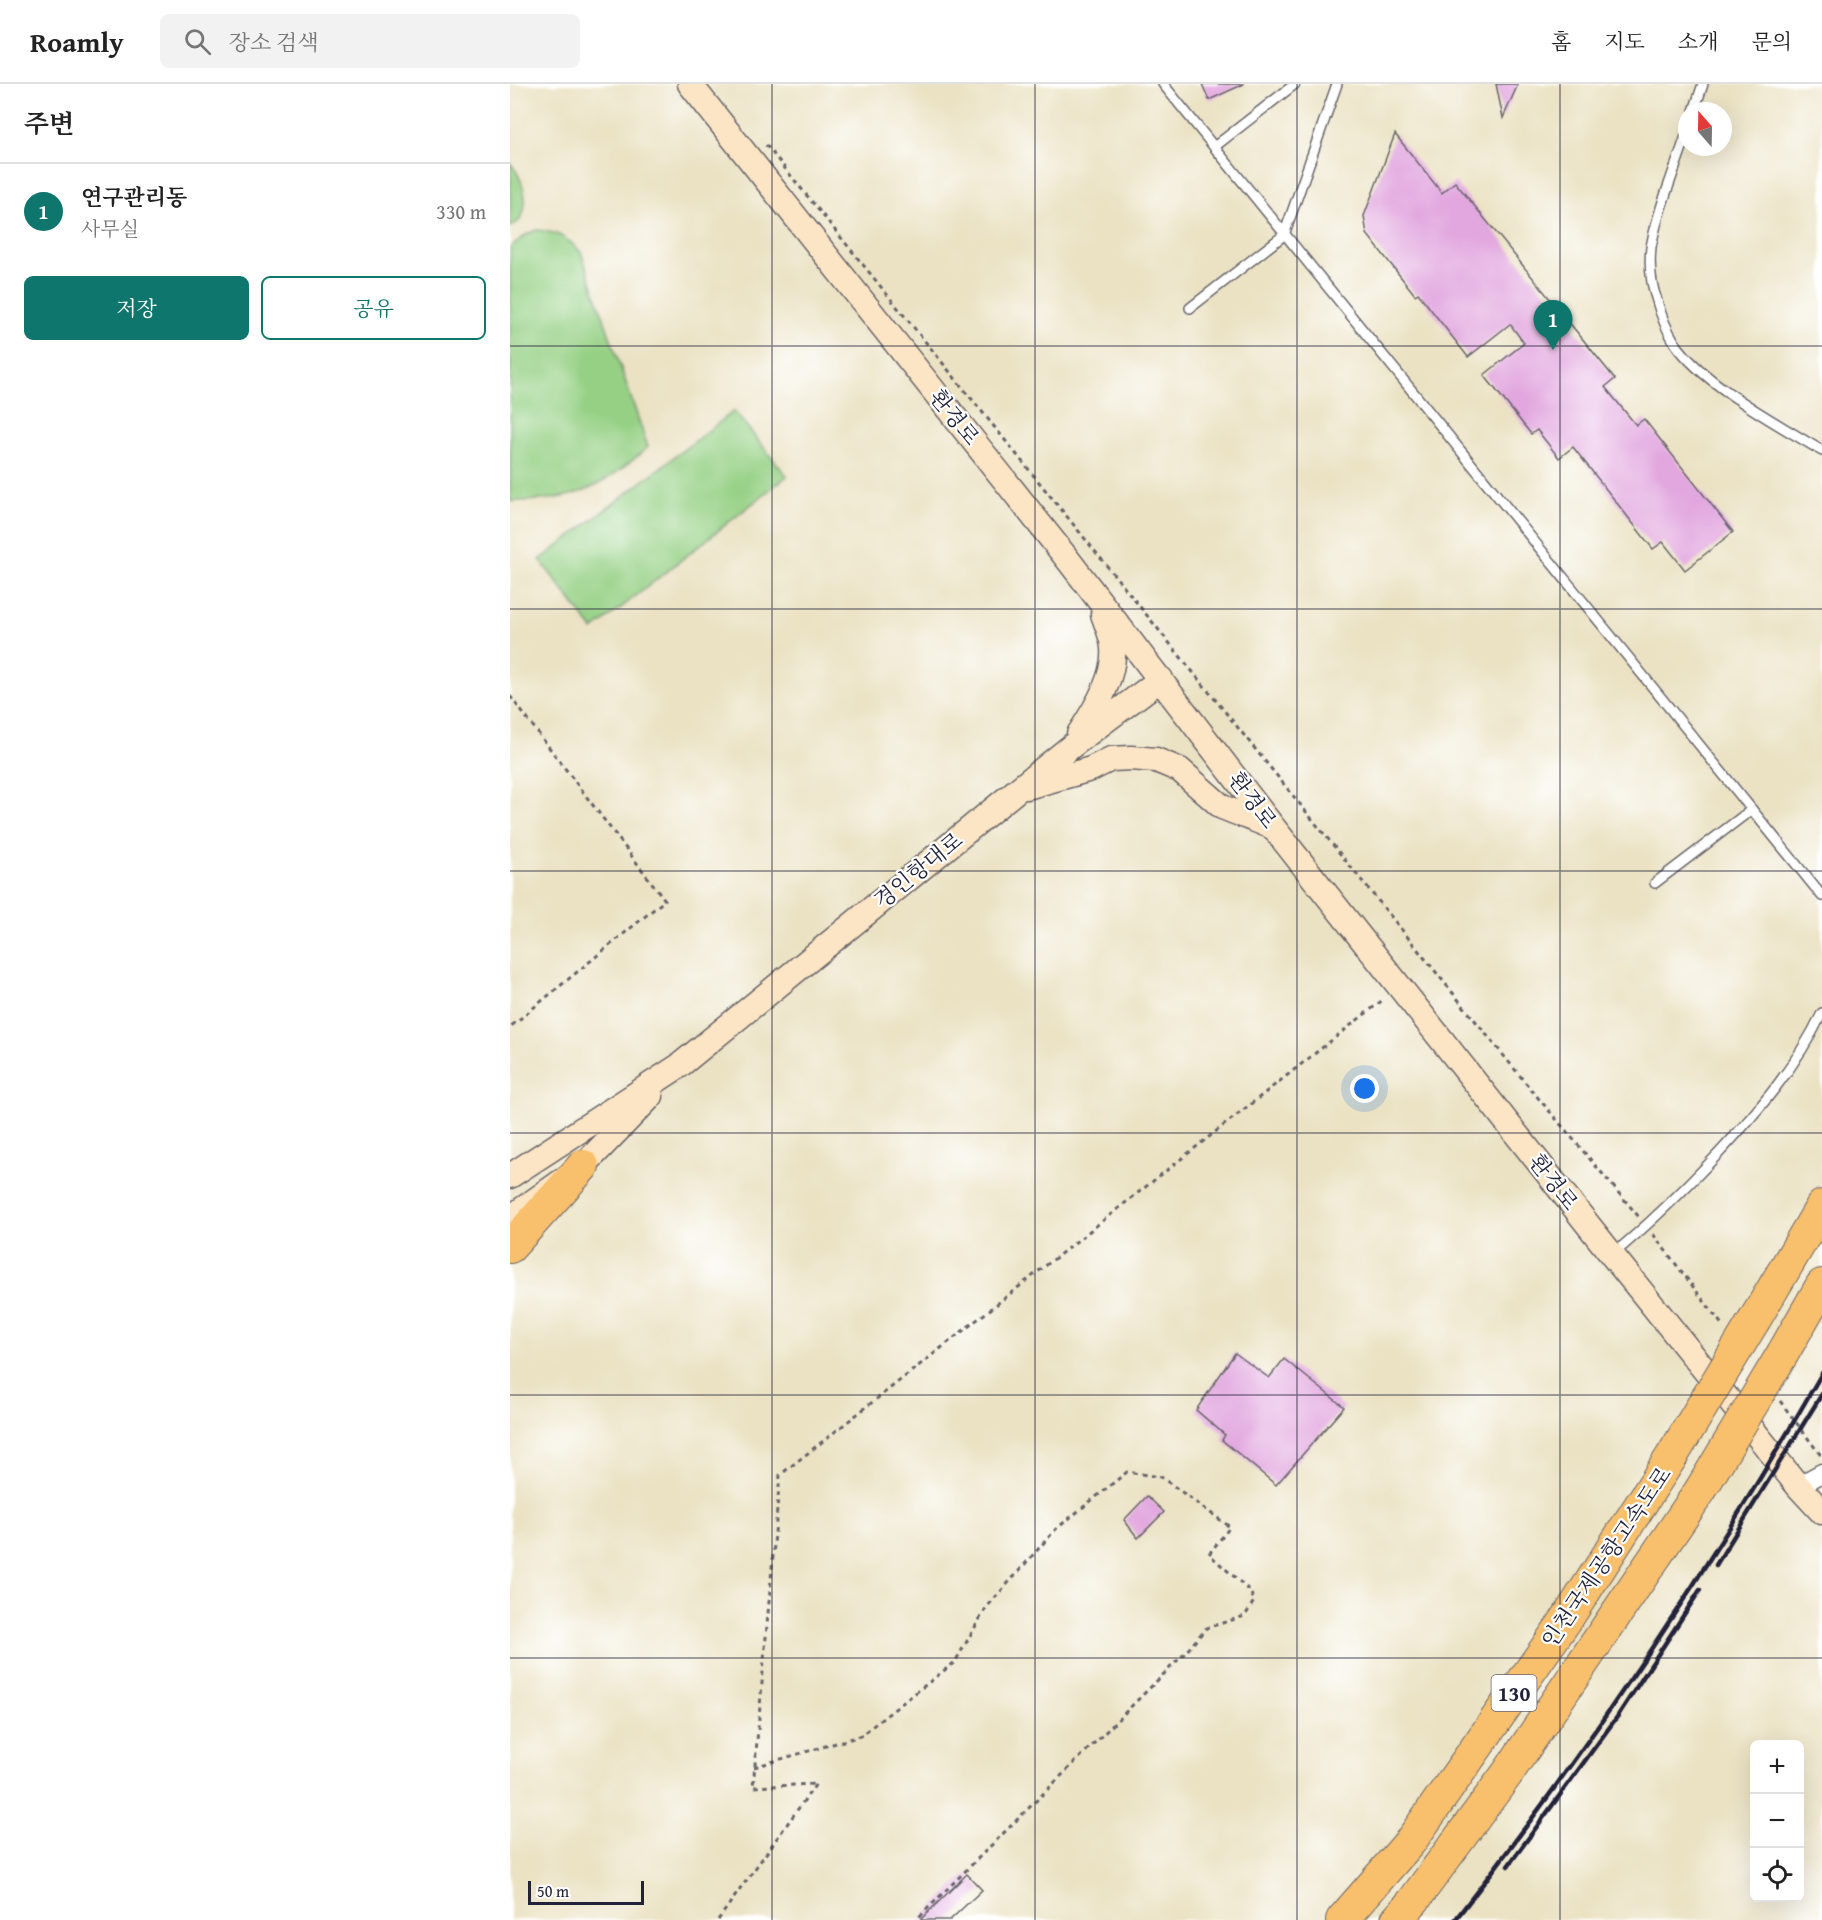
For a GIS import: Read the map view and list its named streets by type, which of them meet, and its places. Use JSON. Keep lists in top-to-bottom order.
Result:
{
  "streets": {
    "highway": ["인천국제공항고속도로", "130"],
    "street": ["환경로", "경인항대로"]
  },
  "crossings": [
    ["환경로", "경인항대로"]
  ],
  "scale_bar": "50 m",
  "north": "top",
  "page": {
    "header": "Roamly",
    "search": "장소 검색",
    "nav": [
      "홈",
      "지도",
      "소개",
      "문의"
    ],
    "heading": "주변",
    "list": [
      {
        "mark": "1",
        "name": "연구관리동",
        "note": "사무실",
        "value": "330 m"
      }
    ],
    "buttons": ["저장", "공유"],
    "pins": "1",
    "map_buttons": ["+", "−"],
    "scale": "50 m"
  }
}
